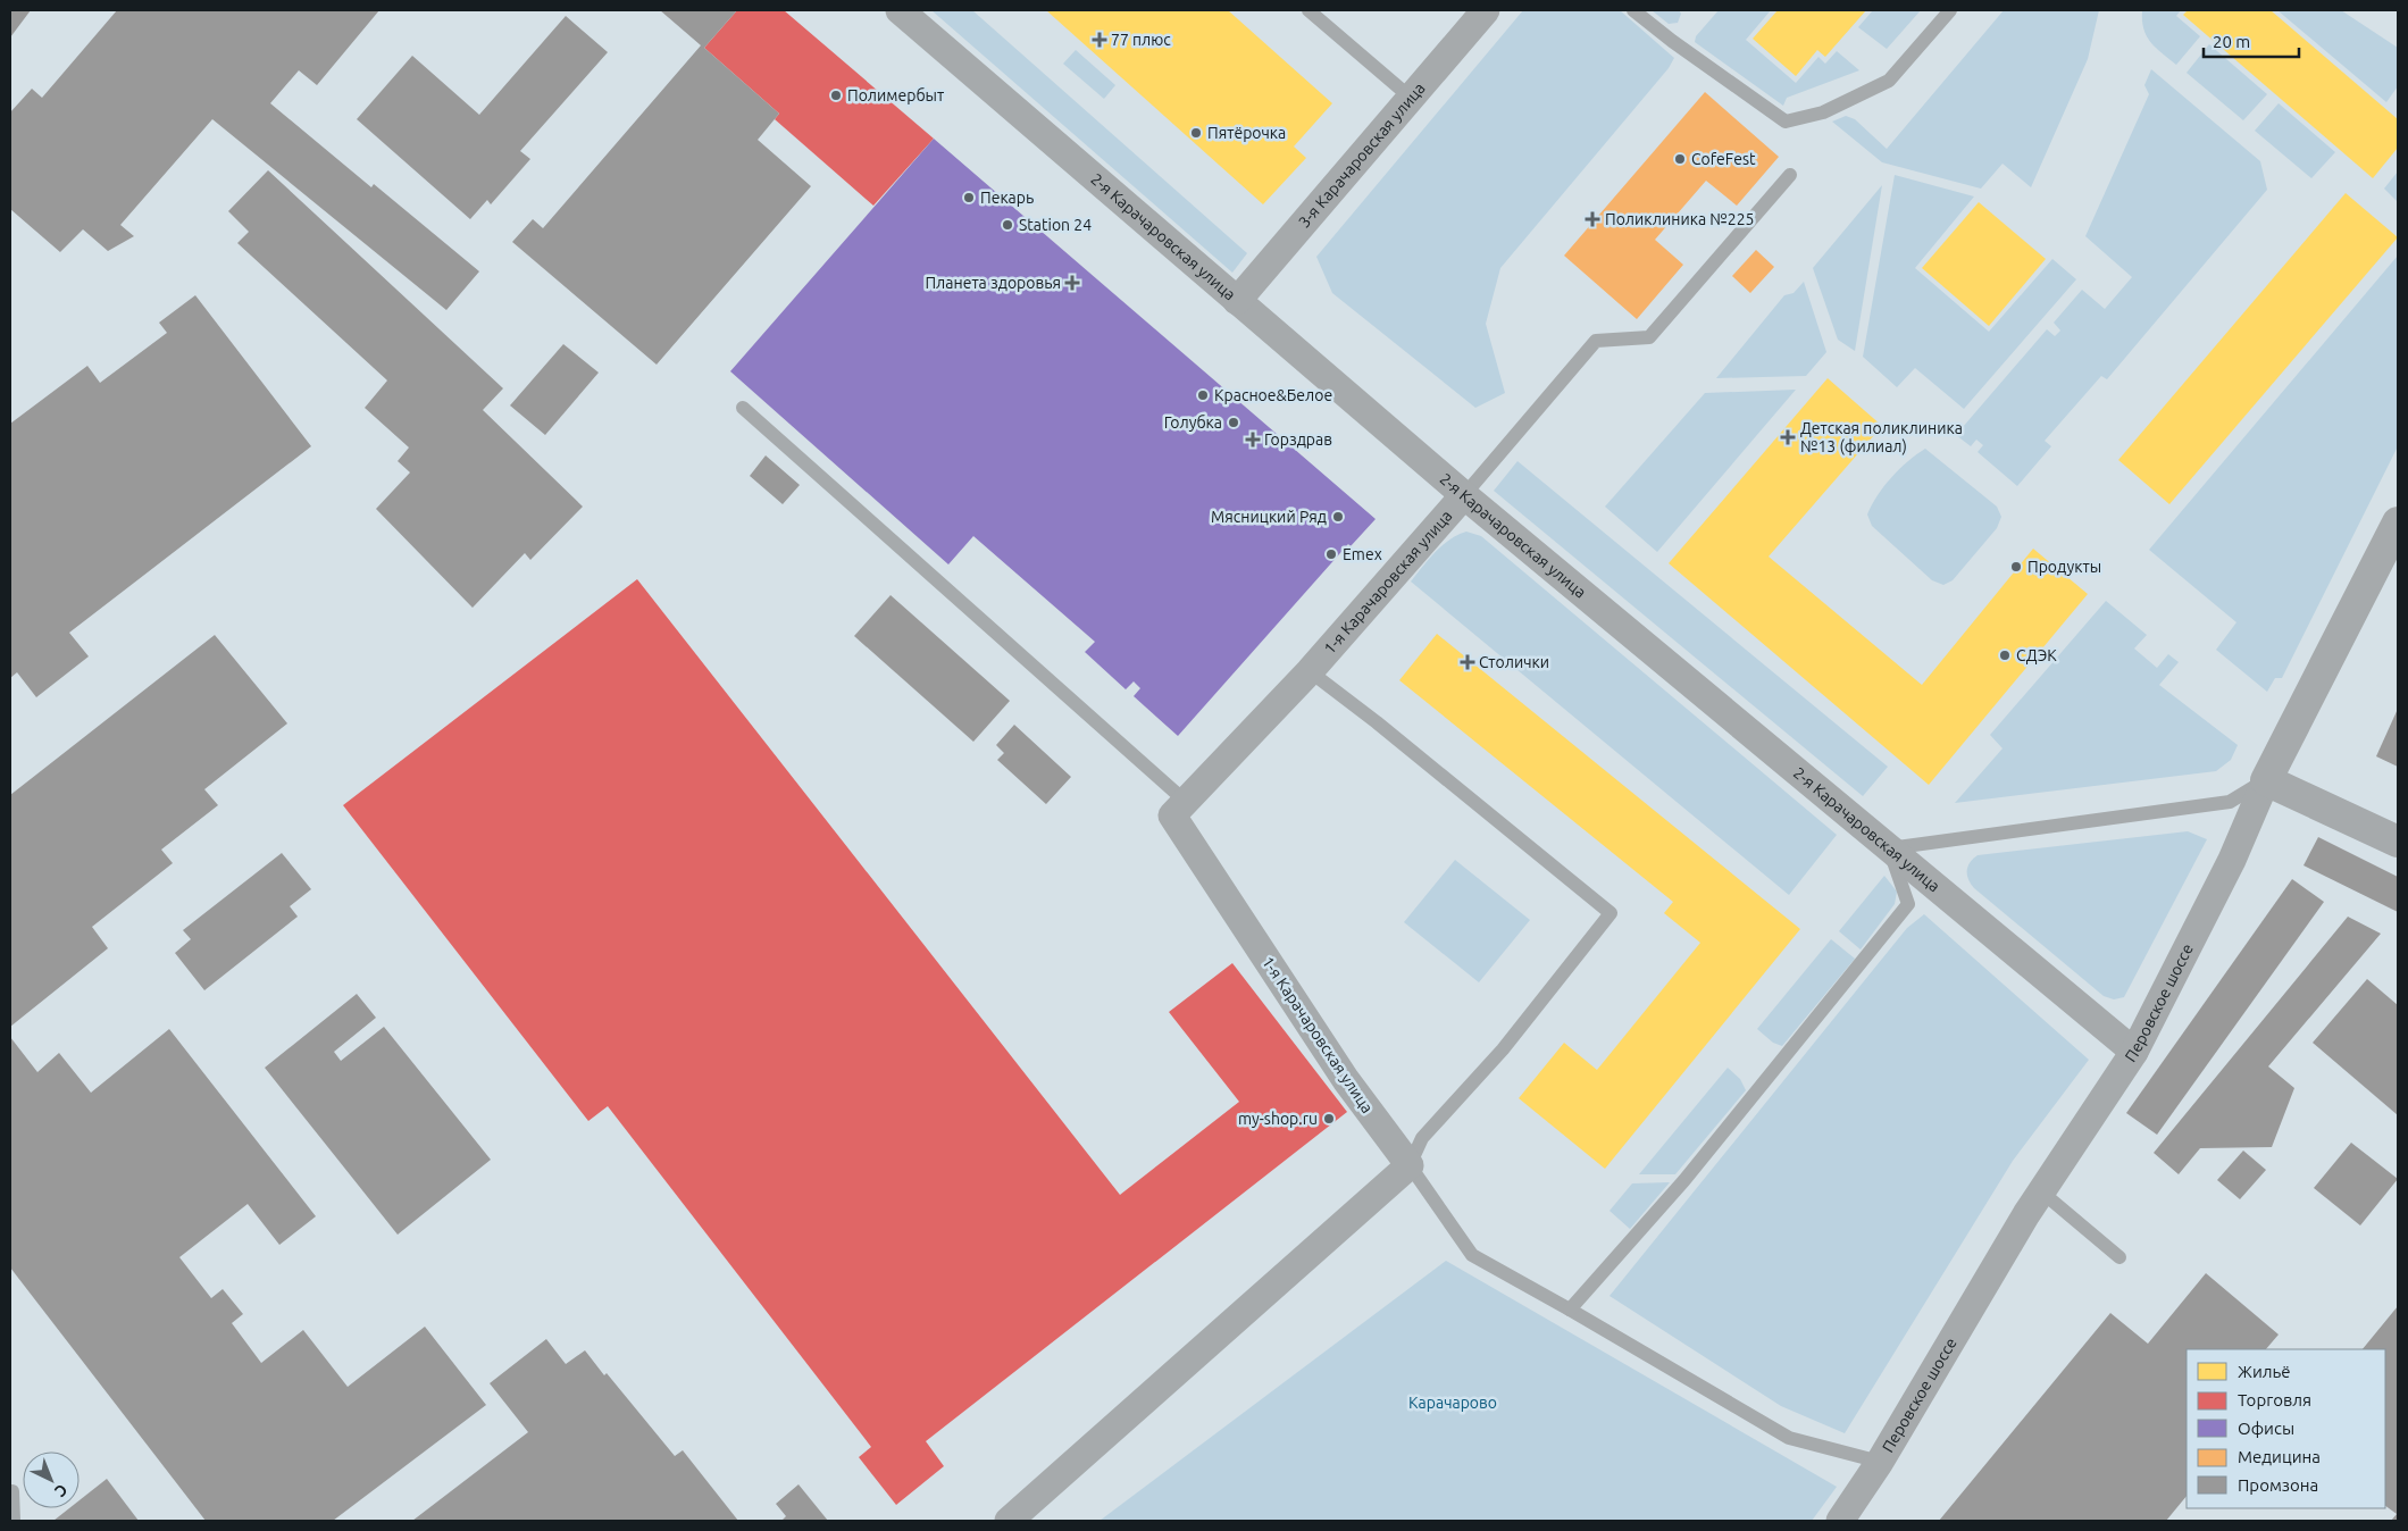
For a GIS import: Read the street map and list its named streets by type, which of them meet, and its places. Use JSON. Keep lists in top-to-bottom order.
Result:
{
  "streets": {
    "street": [
      "3-я Карачаровская улица",
      "2-я Карачаровская улица",
      "1-я Карачаровская улица",
      "Перовское шоссе"
    ]
  },
  "crossings": [
    ["3-я Карачаровская улица", "2-я Карачаровская улица"],
    ["2-я Карачаровская улица", "1-я Карачаровская улица"],
    ["2-я Карачаровская улица", "Перовское шоссе"]
  ],
  "parks": ["Карачарово"],
  "places": {
    "health": [
      "77 плюс",
      "Поликлиника №225",
      "Планета здоровья",
      "Детская поликлиника №13 (филиал)",
      "Горздрав",
      "Столички"
    ],
    "other": [
      "Полимербыт",
      "Пятёрочка",
      "CofeFest",
      "Пекарь",
      "Station 24",
      "Красное&Белое",
      "Голубка",
      "Мясницкий Ряд",
      "Emex",
      "Продукты",
      "СДЭК",
      "my-shop.ru"
    ]
  },
  "legend": [
    "Жильё",
    "Торговля",
    "Офисы",
    "Медицина",
    "Промзона"
  ],
  "scale_bar": "20 m",
  "north": "bottom right"
}
